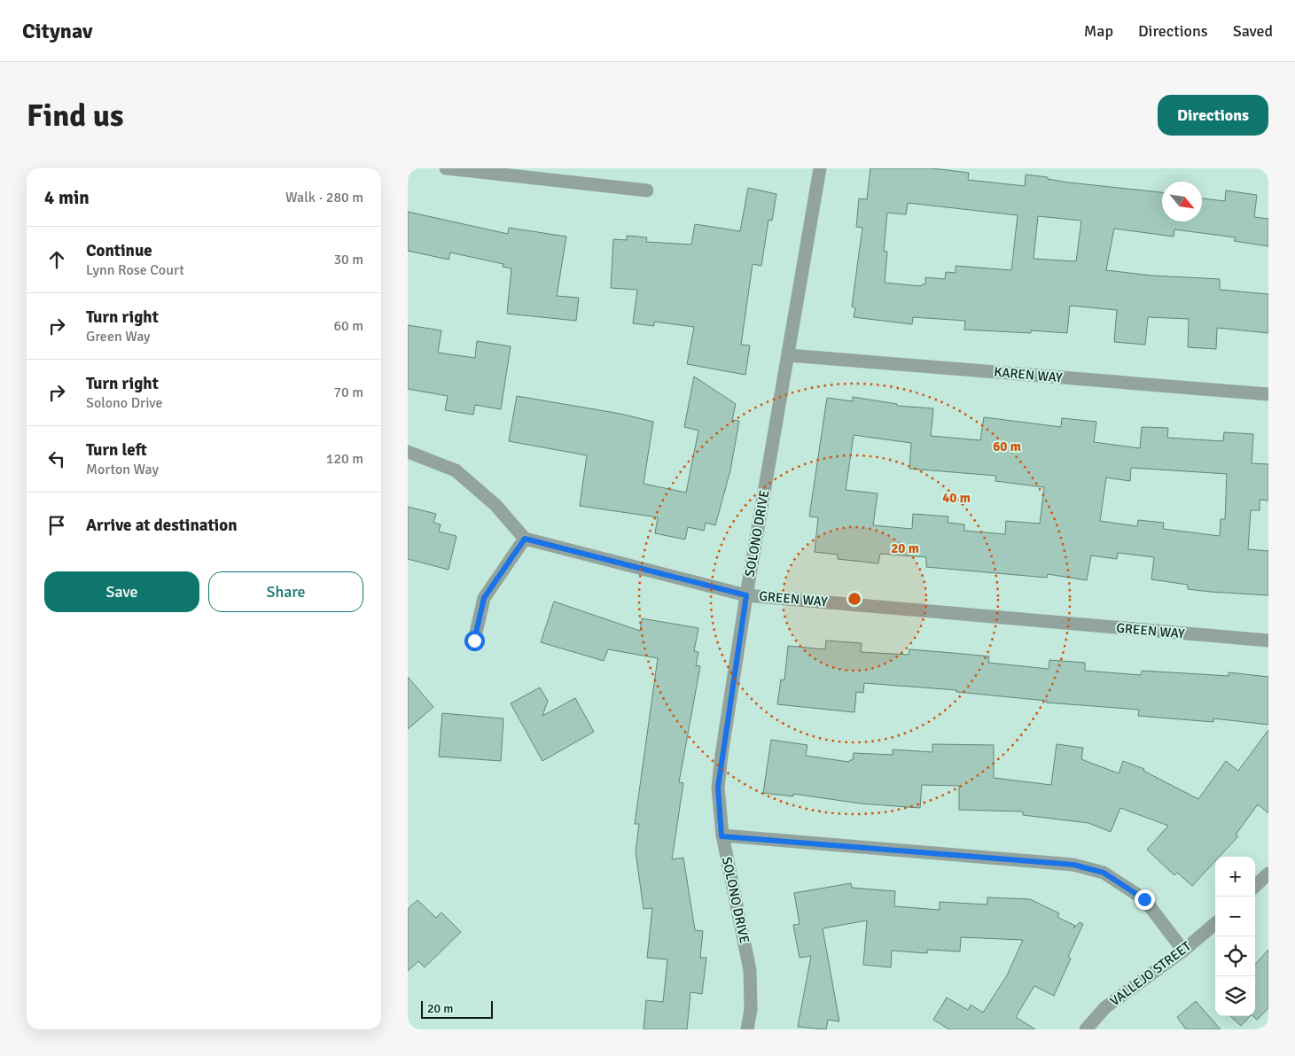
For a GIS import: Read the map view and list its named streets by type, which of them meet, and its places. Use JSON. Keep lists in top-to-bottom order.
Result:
{
  "streets": {
    "street": [
      "KAREN WAY",
      "SOLONO DRIVE",
      "GREEN WAY",
      "VALLEJO STREET"
    ]
  },
  "crossings": [
    ["KAREN WAY", "SOLONO DRIVE"],
    ["SOLONO DRIVE", "GREEN WAY"]
  ],
  "scale_bar": "20 m",
  "north": "bottom right",
  "page": {
    "header": "Citynav",
    "nav": ["Map", "Directions", "Saved"],
    "buttons": [
      "Directions",
      ["Save", "Share"]
    ],
    "title": "Find us",
    "heading": ["4 min", "Walk · 280 m"],
    "list": [
      ["Continue", "Lynn Rose Court", "30 m"],
      ["Turn right", "Green Way", "60 m"],
      ["Turn right", "Solono Drive", "70 m"],
      ["Turn left", "Morton Way", "120 m"],
      "Arrive at destination"
    ],
    "map_buttons": ["+", "−"],
    "scale": "20 m"
  },
  "rings": ["60 m", "40 m", "20 m"]
}
